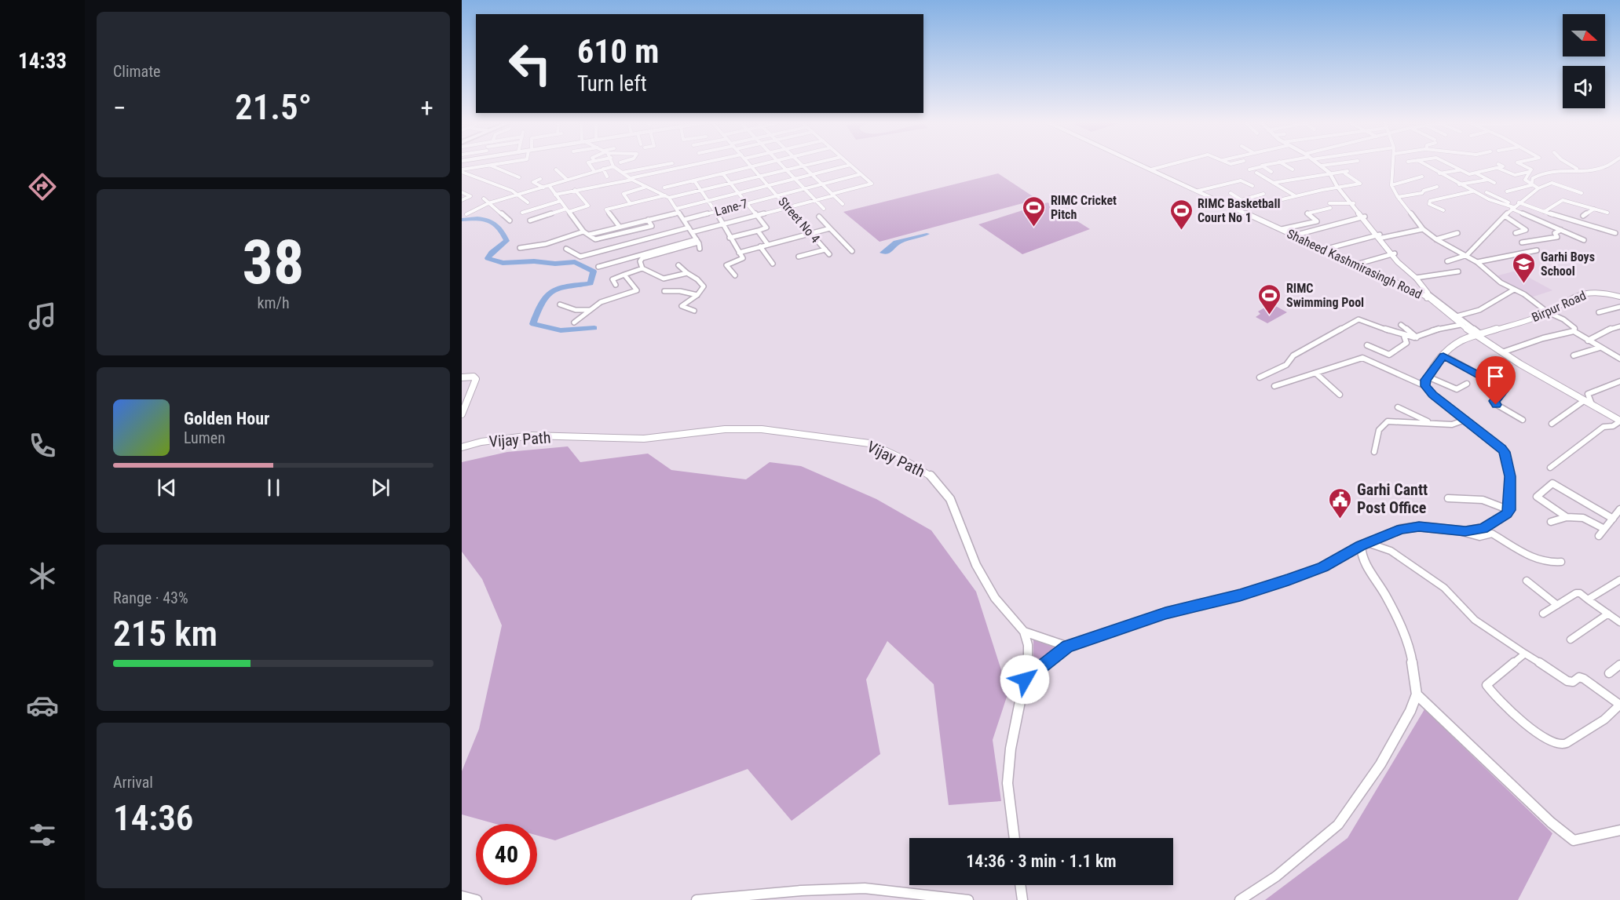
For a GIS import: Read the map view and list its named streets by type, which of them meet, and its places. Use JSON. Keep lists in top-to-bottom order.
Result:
{
  "streets": {
    "street": [
      "Lane-7",
      "Street No 4",
      "Shaheed Kashmirasingh Road",
      "Birpur Road",
      "Vijay Path"
    ]
  },
  "crossings": [
    ["Lane-7", "Street No 4"]
  ],
  "places": {
    "sports": ["RIMC Cricket Pitch", "RIMC Basketball Court No 1", "RIMC Swimming Pool"],
    "school or university": ["Garhi Boys School"],
    "public building": ["Garhi Cantt Post Office"]
  },
  "north": "right",
  "page": {
    "tabs": "14:33",
    "tile": [
      "Climate",
      ["38", "km/h"],
      ["Range · 43%", "215 km"],
      ["Arrival", "14:36"]
    ],
    "turn": ["610 m", "Turn left"],
    "heat": ["−", "21.5°", "+"],
    "song": ["Golden Hour", "Lumen"],
    "limit": "40",
    "trip": "14:36 · 3 min · 1.1 km"
  }
}
